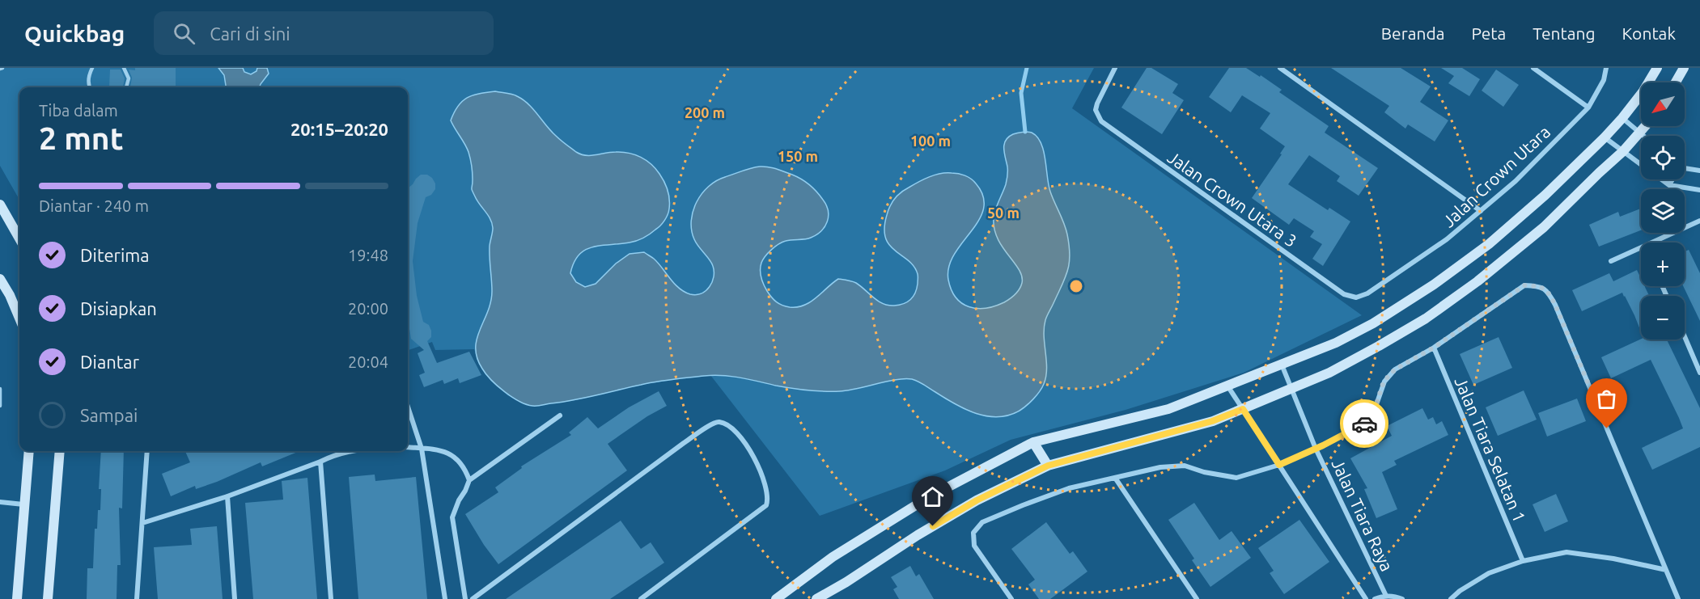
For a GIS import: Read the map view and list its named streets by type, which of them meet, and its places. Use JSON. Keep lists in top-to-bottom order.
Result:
{
  "streets": {
    "street": [
      "Jalan Crown Utara",
      "Jalan Crown Utara 3",
      "Jalan Tiara Selatan 1",
      "Jalan Tiara Raya"
    ]
  },
  "crossings": [
    ["Jalan Crown Utara", "Jalan Crown Utara 3"]
  ],
  "north": "bottom left",
  "page": {
    "header": "Quickbag",
    "search": "Cari di sini",
    "nav": [
      "Beranda",
      "Peta",
      "Tentang",
      "Kontak"
    ],
    "map_buttons": ["+", "−"],
    "heading": ["2 mnt", "Tiba dalam", "20:15–20:20"],
    "bar": "Diantar · 240 m",
    "list": [
      ["Diterima", "19:48"],
      ["Disiapkan", "20:00"],
      ["Diantar", "20:04"],
      "Sampai"
    ]
  },
  "rings": [
    "200 m",
    "100 m",
    "150 m",
    "50 m"
  ]
}
